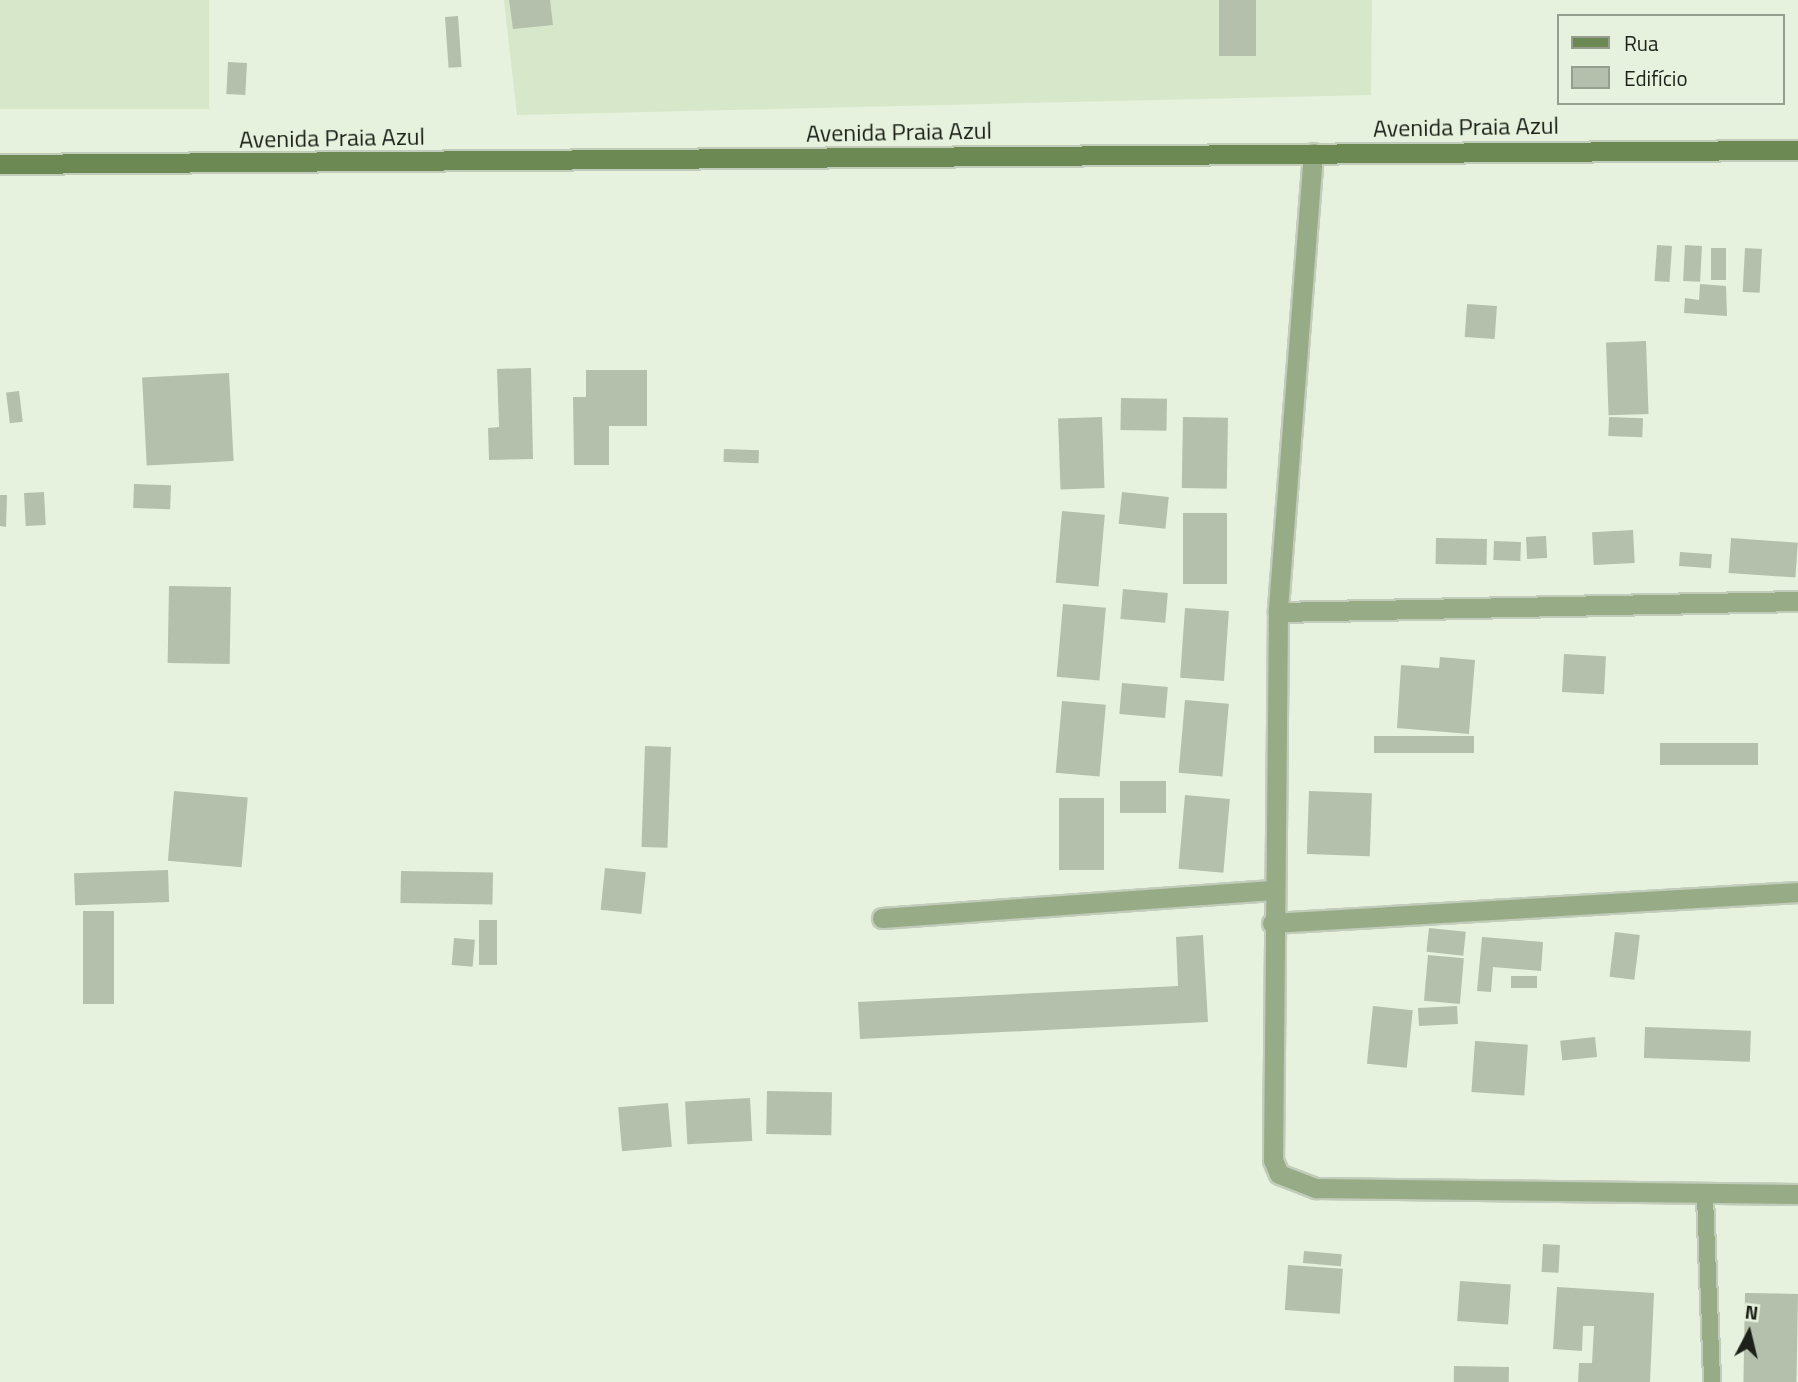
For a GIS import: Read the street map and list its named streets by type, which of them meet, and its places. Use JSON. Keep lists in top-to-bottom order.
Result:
{
  "streets": {
    "main road": ["Avenida Praia Azul"]
  },
  "legend": ["Rua", "Edifício"],
  "north": "top"
}
